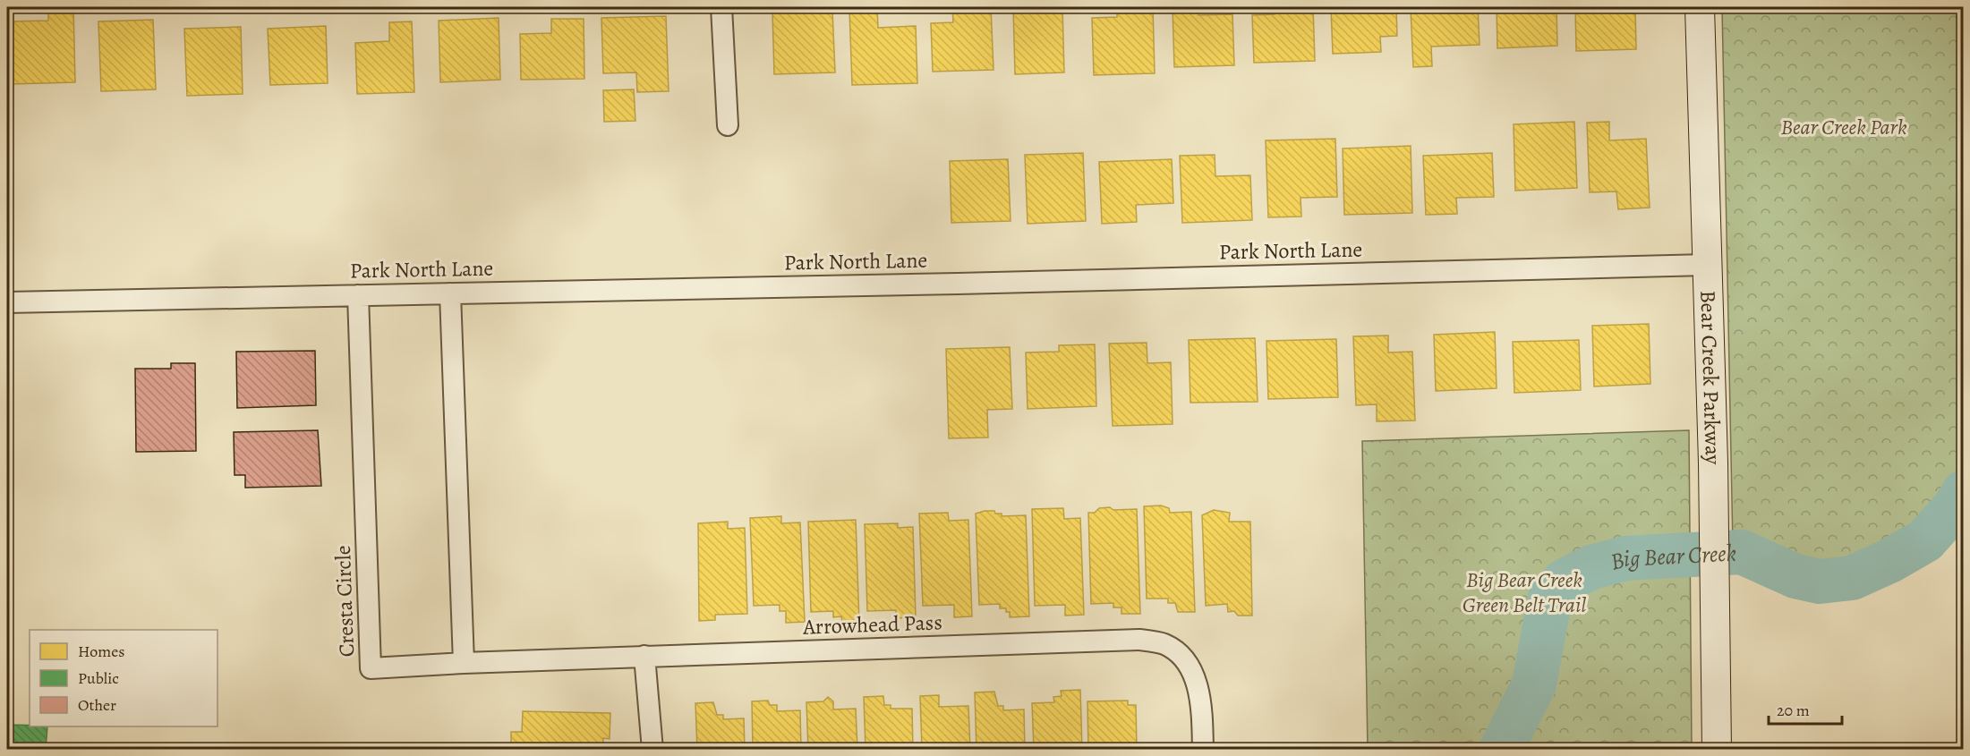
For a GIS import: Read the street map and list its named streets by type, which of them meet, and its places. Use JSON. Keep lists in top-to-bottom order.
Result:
{
  "streets": {
    "main road": ["Bear Creek Parkway"],
    "street": ["Park North Lane", "Cresta Circle", "Arrowhead Pass"]
  },
  "crossings": [
    ["Park North Lane", "Bear Creek Parkway"],
    ["Park North Lane", "Cresta Circle"],
    ["Cresta Circle", "Arrowhead Pass"]
  ],
  "water": ["Big Bear Creek"],
  "parks": ["Bear Creek Park", "Big Bear Creek Green Belt Trail"],
  "legend": ["Homes", "Public", "Other"],
  "scale_bar": "20 m"
}
